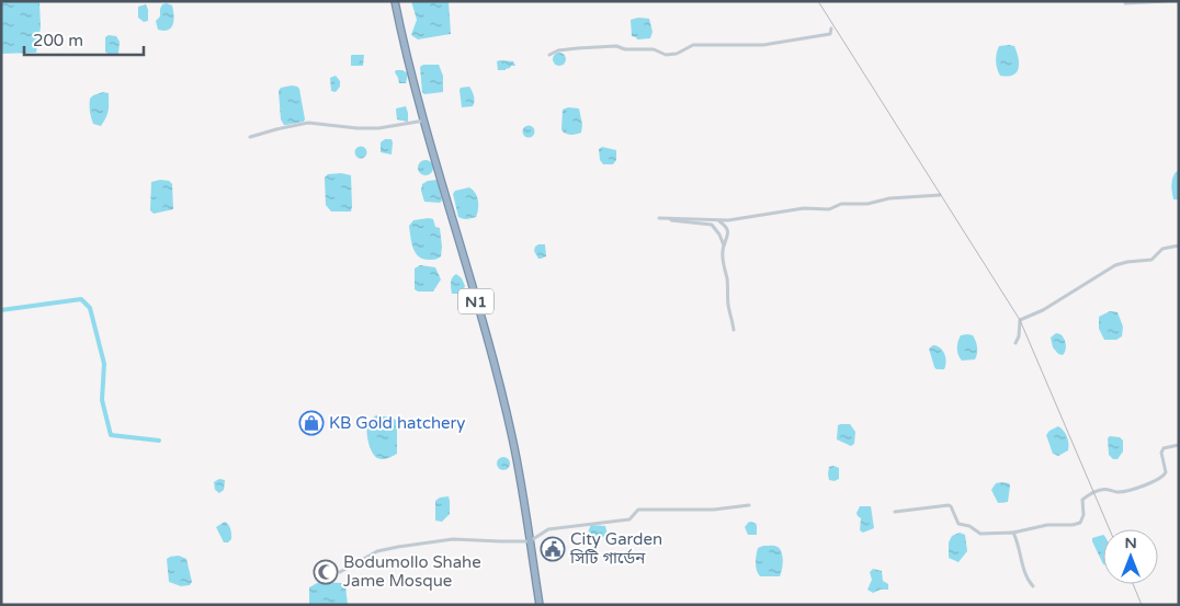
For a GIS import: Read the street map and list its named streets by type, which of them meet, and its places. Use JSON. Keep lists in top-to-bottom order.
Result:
{
  "streets": {
    "highway": ["N1"]
  },
  "places": {
    "shop": ["KB Gold hatchery"],
    "public building": ["City Garden সিটি গার্ডেন"],
    "mosque": ["Bodumollo Shahe Jame Mosque"]
  },
  "scale_bar": "200 m",
  "north": "top"
}
